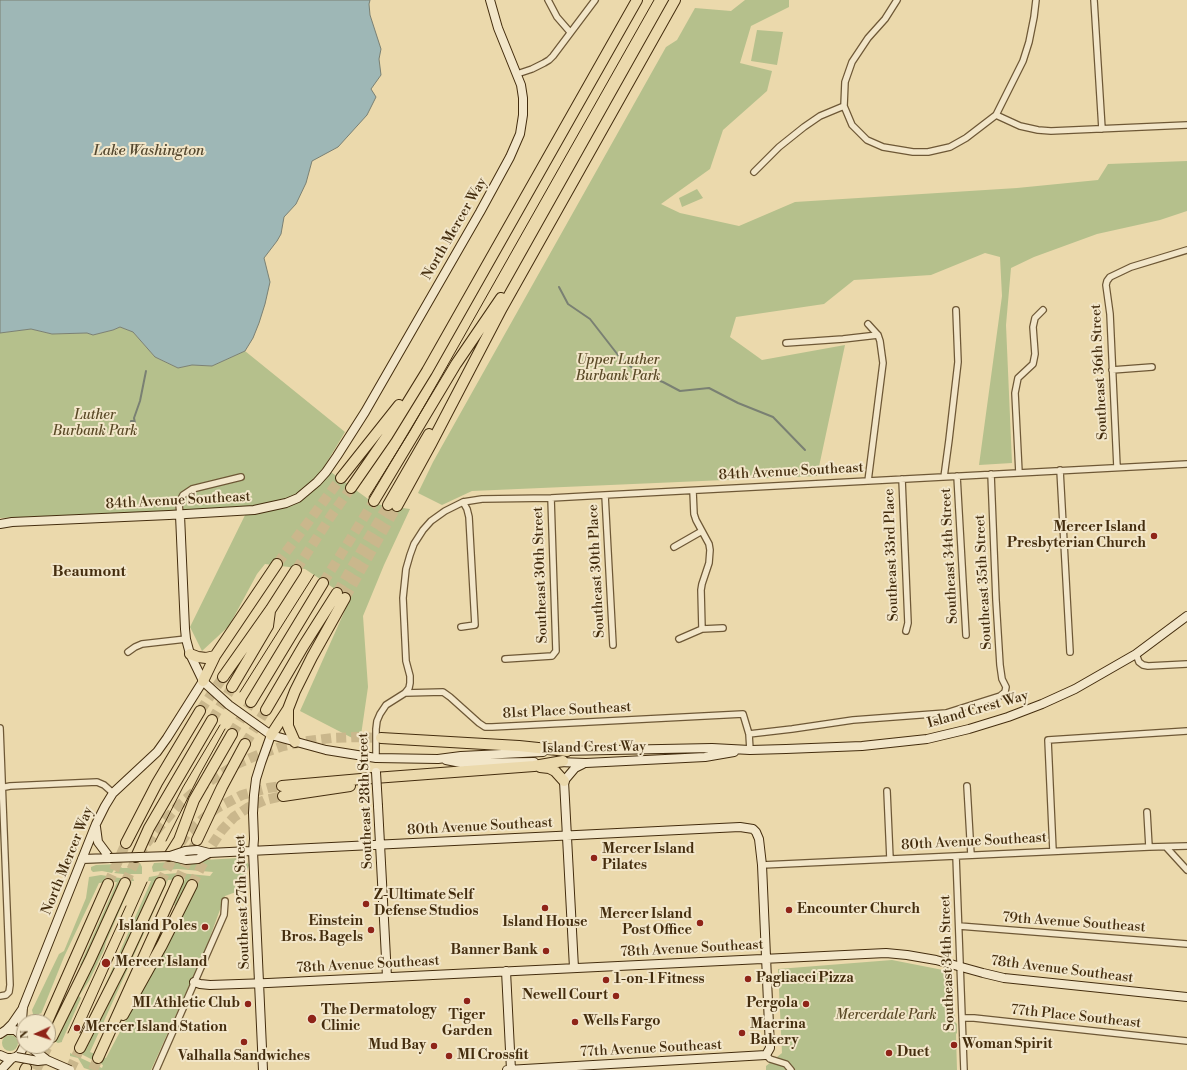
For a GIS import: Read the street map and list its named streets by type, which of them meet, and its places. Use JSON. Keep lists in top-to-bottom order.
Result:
{
  "streets": {
    "street": [
      "North Mercer Way",
      "Southeast 36th Street",
      "84th Avenue Southeast",
      "Southeast 33rd Place",
      "Southeast 34th Street",
      "Southeast 30th Place",
      "Southeast 30th Street",
      "Southeast 35th Street",
      "Island Crest Way",
      "81st Place Southeast",
      "Southeast 28th Street",
      "80th Avenue Southeast",
      "Southeast 27th Street",
      "79th Avenue Southeast",
      "78th Avenue Southeast",
      "77th Place Southeast",
      "77th Avenue Southeast"
    ]
  },
  "crossings": [
    ["North Mercer Way", "84th Avenue Southeast"],
    ["North Mercer Way", "Island Crest Way"],
    ["North Mercer Way", "80th Avenue Southeast"],
    ["Southeast 36th Street", "84th Avenue Southeast"],
    ["84th Avenue Southeast", "Southeast 33rd Place"],
    ["84th Avenue Southeast", "Southeast 34th Street"],
    ["84th Avenue Southeast", "Southeast 30th Place"],
    ["84th Avenue Southeast", "Southeast 30th Street"],
    ["84th Avenue Southeast", "Southeast 35th Street"],
    ["84th Avenue Southeast", "81st Place Southeast"],
    ["84th Avenue Southeast", "Southeast 28th Street"],
    ["Southeast 34th Street", "80th Avenue Southeast"],
    ["Southeast 34th Street", "79th Avenue Southeast"],
    ["Southeast 34th Street", "78th Avenue Southeast"],
    ["Southeast 34th Street", "77th Place Southeast"],
    ["Southeast 35th Street", "81st Place Southeast"],
    ["Island Crest Way", "Southeast 28th Street"],
    ["Island Crest Way", "Southeast 27th Street"],
    ["81st Place Southeast", "Southeast 28th Street"],
    ["Southeast 28th Street", "80th Avenue Southeast"],
    ["Southeast 28th Street", "78th Avenue Southeast"],
    ["80th Avenue Southeast", "Southeast 27th Street"],
    ["Southeast 27th Street", "78th Avenue Southeast"]
  ],
  "districts": ["Beaumont"],
  "water": ["Lake Washington"],
  "parks": ["Upper Luther Burbank Park", "Luther Burbank Park", "Mercerdale Park"],
  "places": [
    "Mercer Island Presbyterian Church",
    "Mercer Island Pilates",
    "Z-Ultimate Self Defense Studios",
    "Island House",
    "Encounter Church",
    "Mercer Island Post Office",
    "Island Poles",
    "Einstein Bros. Bagels",
    "Banner Bank",
    "Mercer Island",
    "Pagliacci Pizza",
    "1-on-1 Fitness",
    "Newell Court",
    "Tiger Garden",
    "MI Athletic Club",
    "Pergola",
    "The Dermatology Clinic",
    "Wells Fargo",
    "Mercer Island Station",
    "Macrina Bakery",
    "Valhalla Sandwiches",
    "Woman Spirit",
    "Mud Bay",
    "Duet",
    "MI Crossfit"
  ],
  "north": "left"
}
